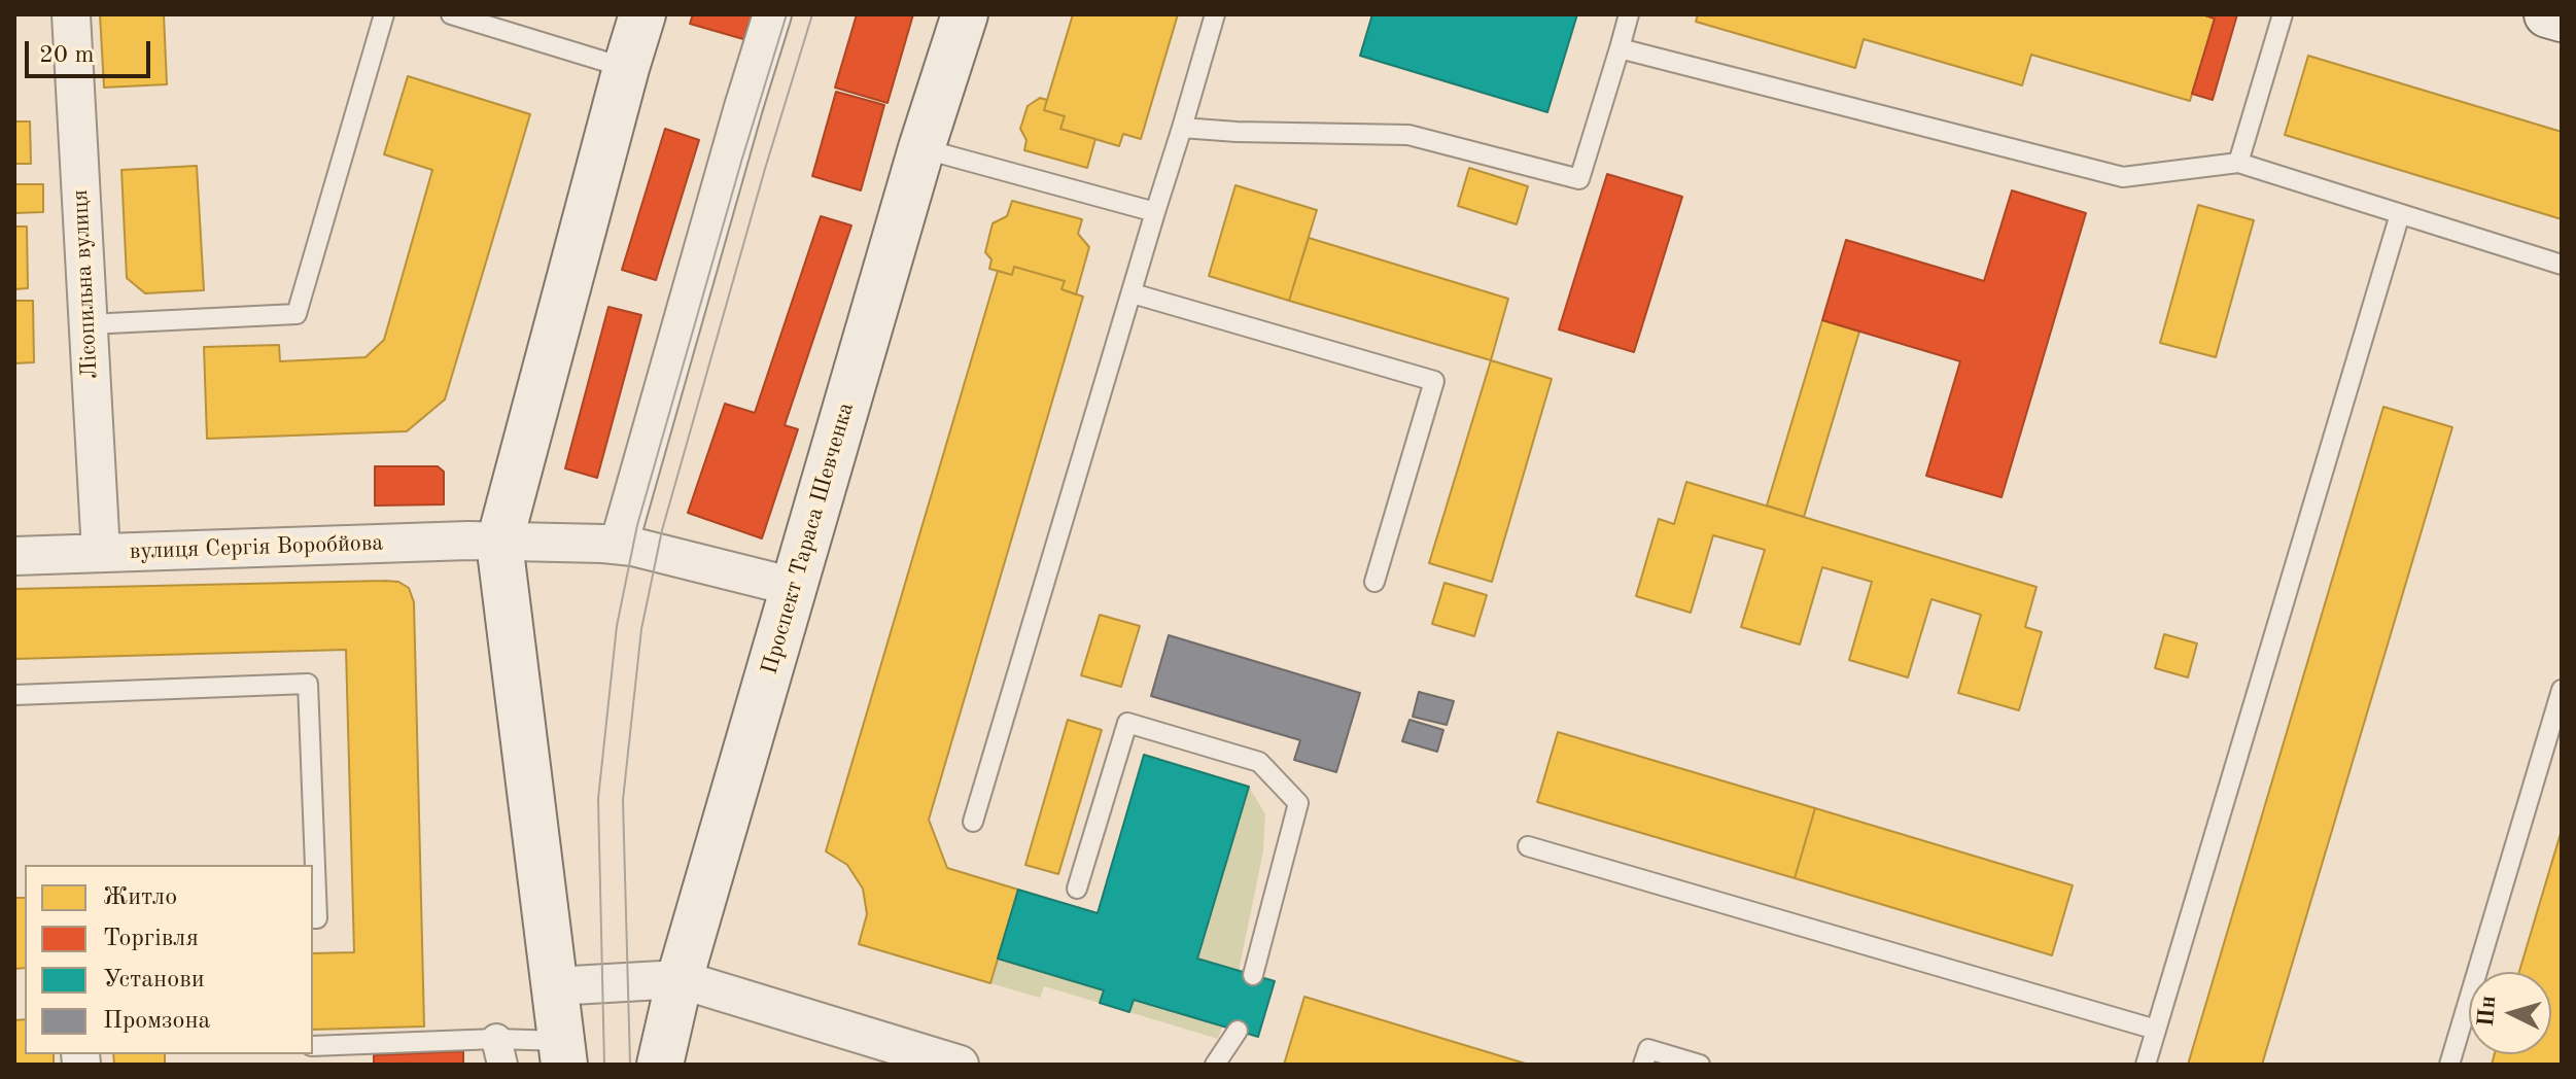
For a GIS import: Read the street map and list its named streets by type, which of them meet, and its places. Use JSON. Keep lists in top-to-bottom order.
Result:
{
  "streets": {
    "main road": ["Проспект Тараса Шевченка"],
    "street": ["Лісопильна вулиця", "вулиця Сергія Воробйова"]
  },
  "crossings": [
    ["Лісопильна вулиця", "вулиця Сергія Воробйова"],
    ["Проспект Тараса Шевченка", "вулиця Сергія Воробйова"]
  ],
  "legend": [
    "Житло",
    "Торгівля",
    "Установи",
    "Промзона"
  ],
  "scale_bar": "20 m",
  "north": "left"
}
